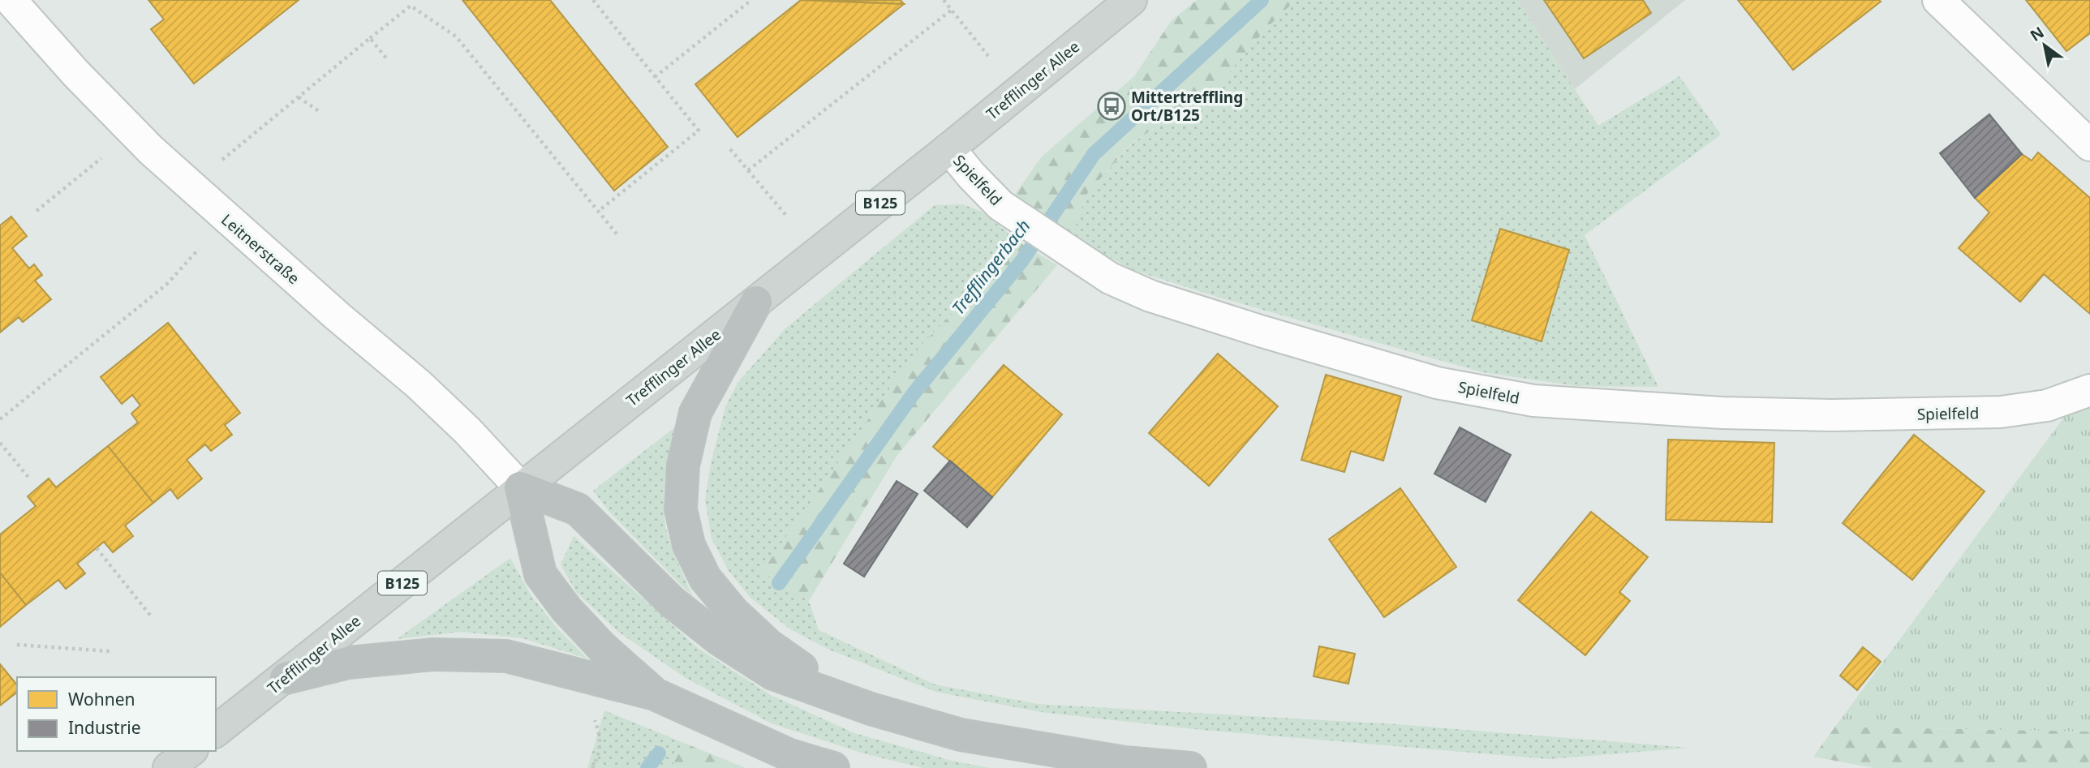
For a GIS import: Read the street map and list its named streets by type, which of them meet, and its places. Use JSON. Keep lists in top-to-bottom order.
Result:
{
  "streets": {
    "main road": ["Trefflinger Allee", "B125"],
    "street": ["Spielfeld", "Leitnerstraße"]
  },
  "crossings": [
    ["Trefflinger Allee", "Spielfeld"],
    ["Trefflinger Allee", "Leitnerstraße"]
  ],
  "water": ["Trefflingerbach"],
  "places": {
    "bus stop": ["Mittertreffling Ort/B125"]
  },
  "legend": ["Wohnen", "Industrie"],
  "north": "top left"
}
